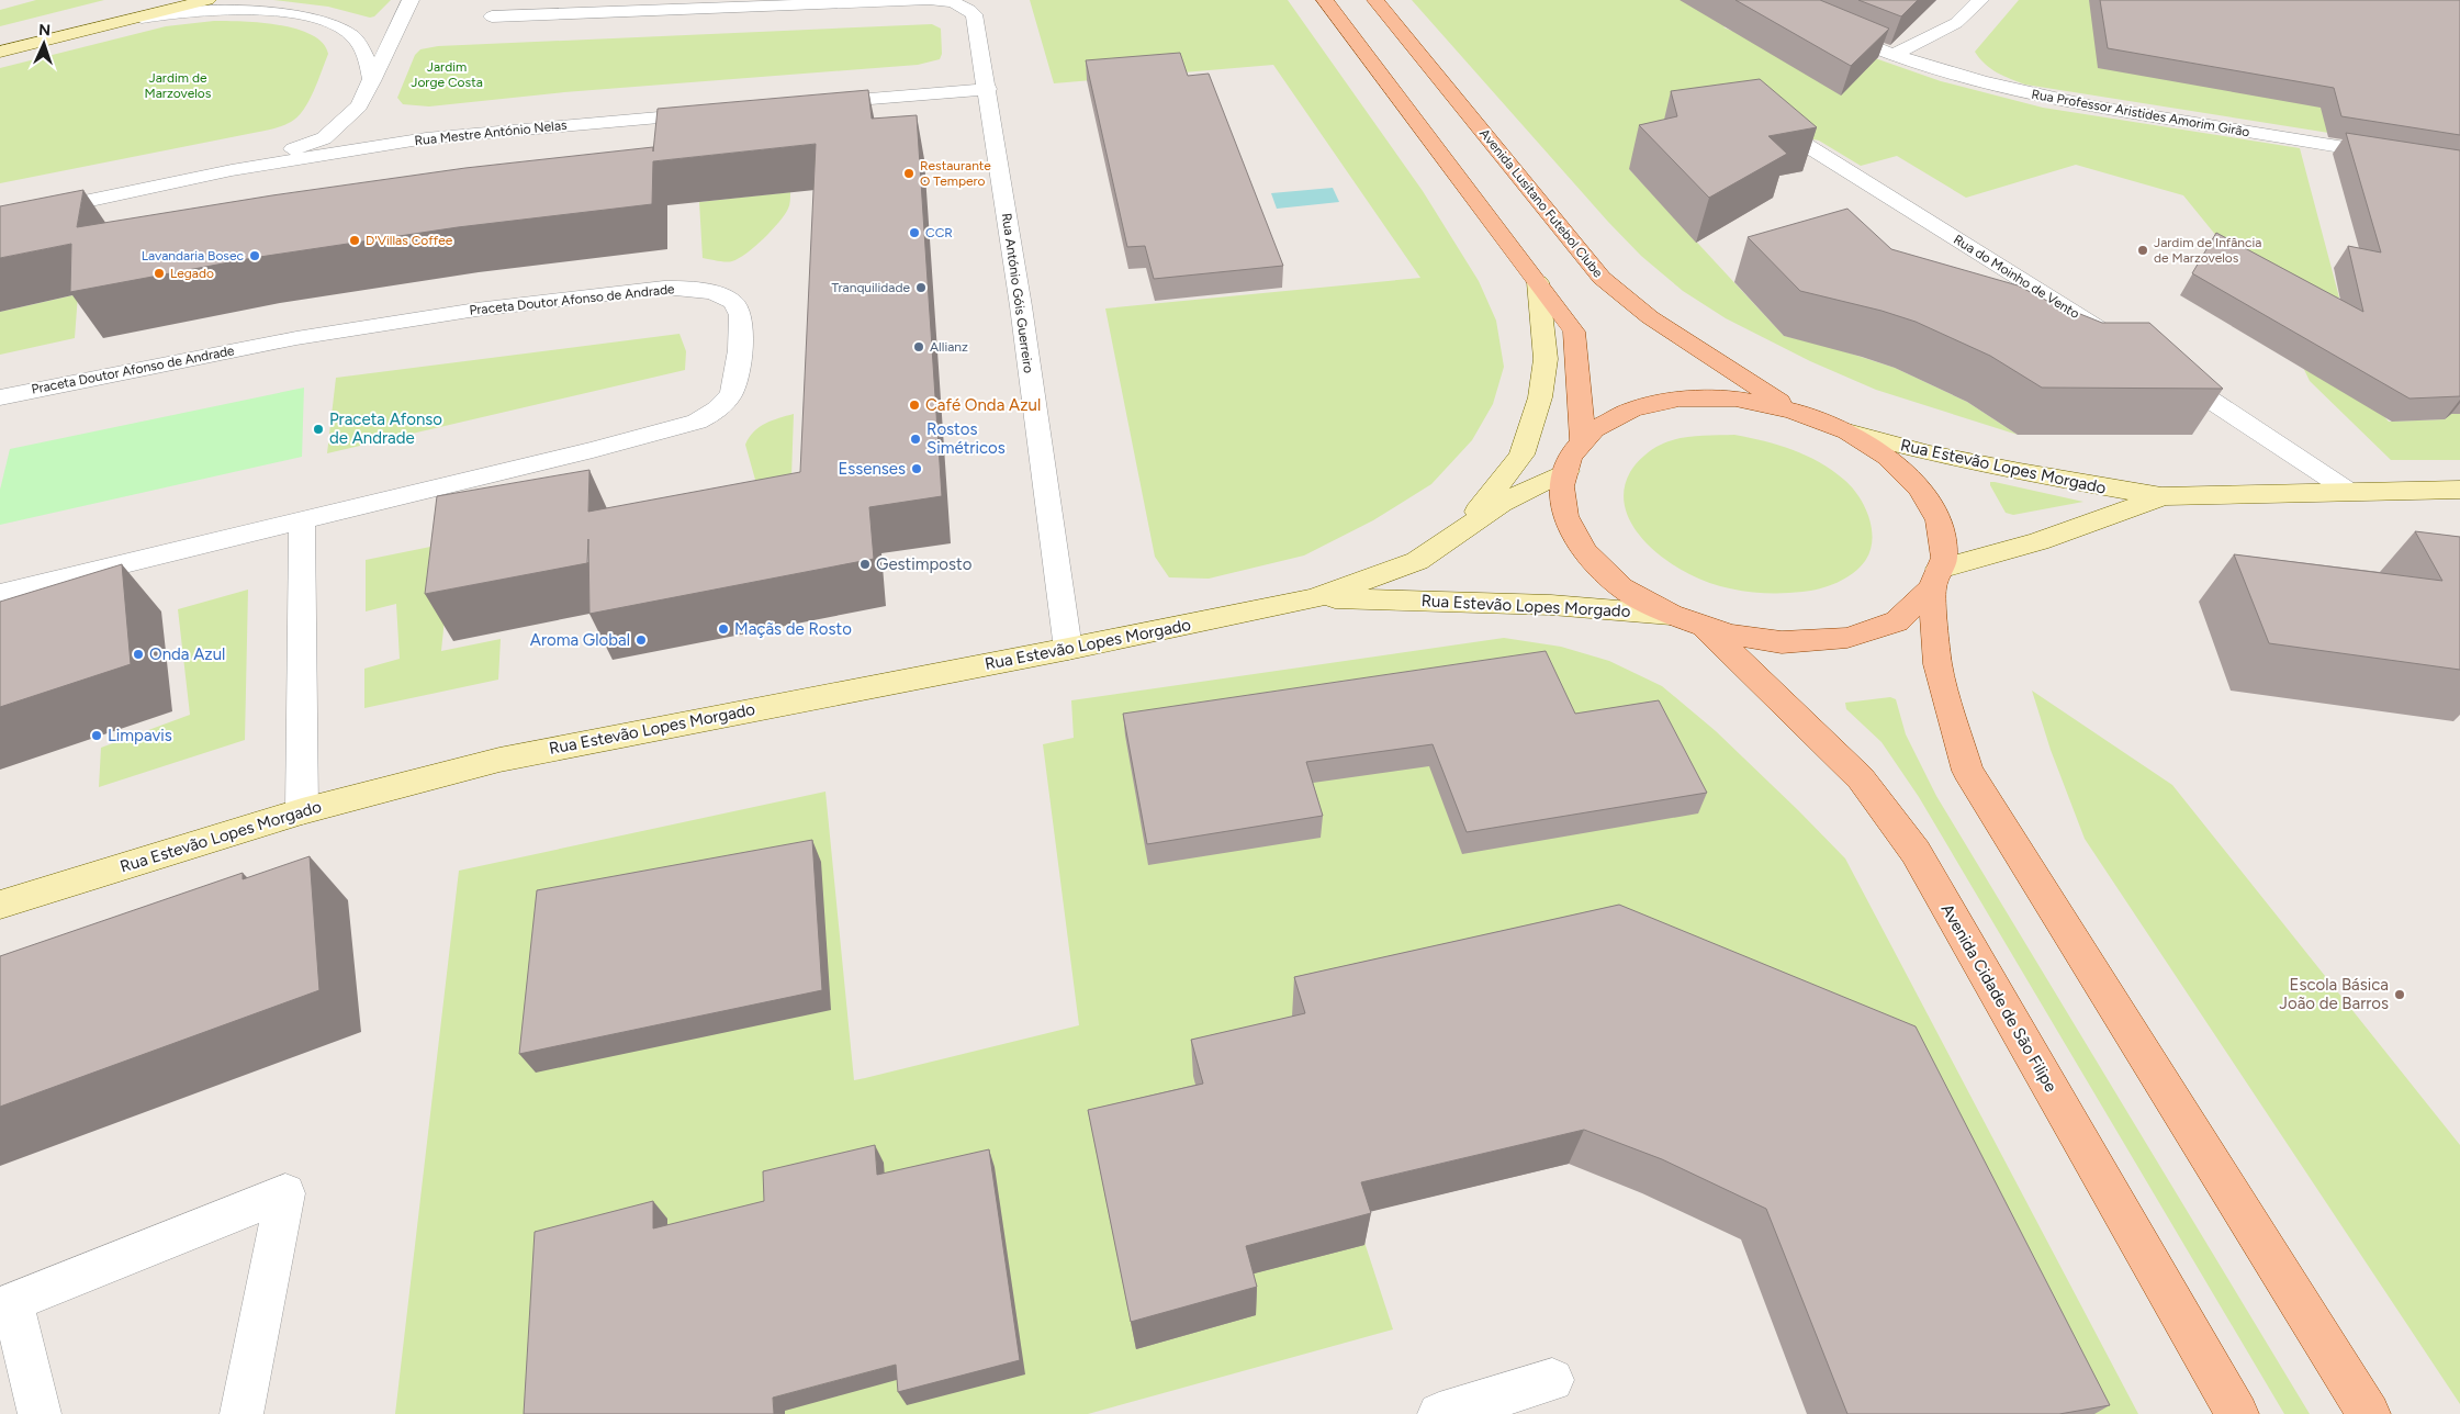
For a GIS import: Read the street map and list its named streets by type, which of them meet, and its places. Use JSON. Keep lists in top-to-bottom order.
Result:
{
  "streets": {
    "main road": ["Avenida Lusitano Futebol Clube", "Avenida Cidade de São Filipe"],
    "street": [
      "Rua Professor Aristides Amorim Girão",
      "Rua Mestre António Nelas",
      "Rua do Moinho de Vento",
      "Rua António Góis Guerreiro",
      "Praceta Doutor Afonso de Andrade",
      "Rua Estevão Lopes Morgado"
    ]
  },
  "crossings": [
    ["Rua António Góis Guerreiro", "Rua Estevão Lopes Morgado"],
    ["Rua Estevão Lopes Morgado", "Avenida Cidade de São Filipe"]
  ],
  "parks": ["Jardim Jorge Costa", "Jardim de Marzovelos"],
  "places": [
    "Restaurante O Tempero",
    "CCR",
    "D'Villas Coffee",
    "Jardim de Infância de Marzovelos",
    "Lavandaria Bosec",
    "Legado",
    "Tranquilidade",
    "Allianz",
    "Café Onda Azul",
    "Praceta Afonso de Andrade",
    "Rostos Simétricos",
    "Essenses",
    "Gestimposto",
    "Maçãs de Rosto",
    "Aroma Global",
    "Onda Azul",
    "Limpavis",
    "Escola Básica João de Barros"
  ],
  "north": "top"
}
